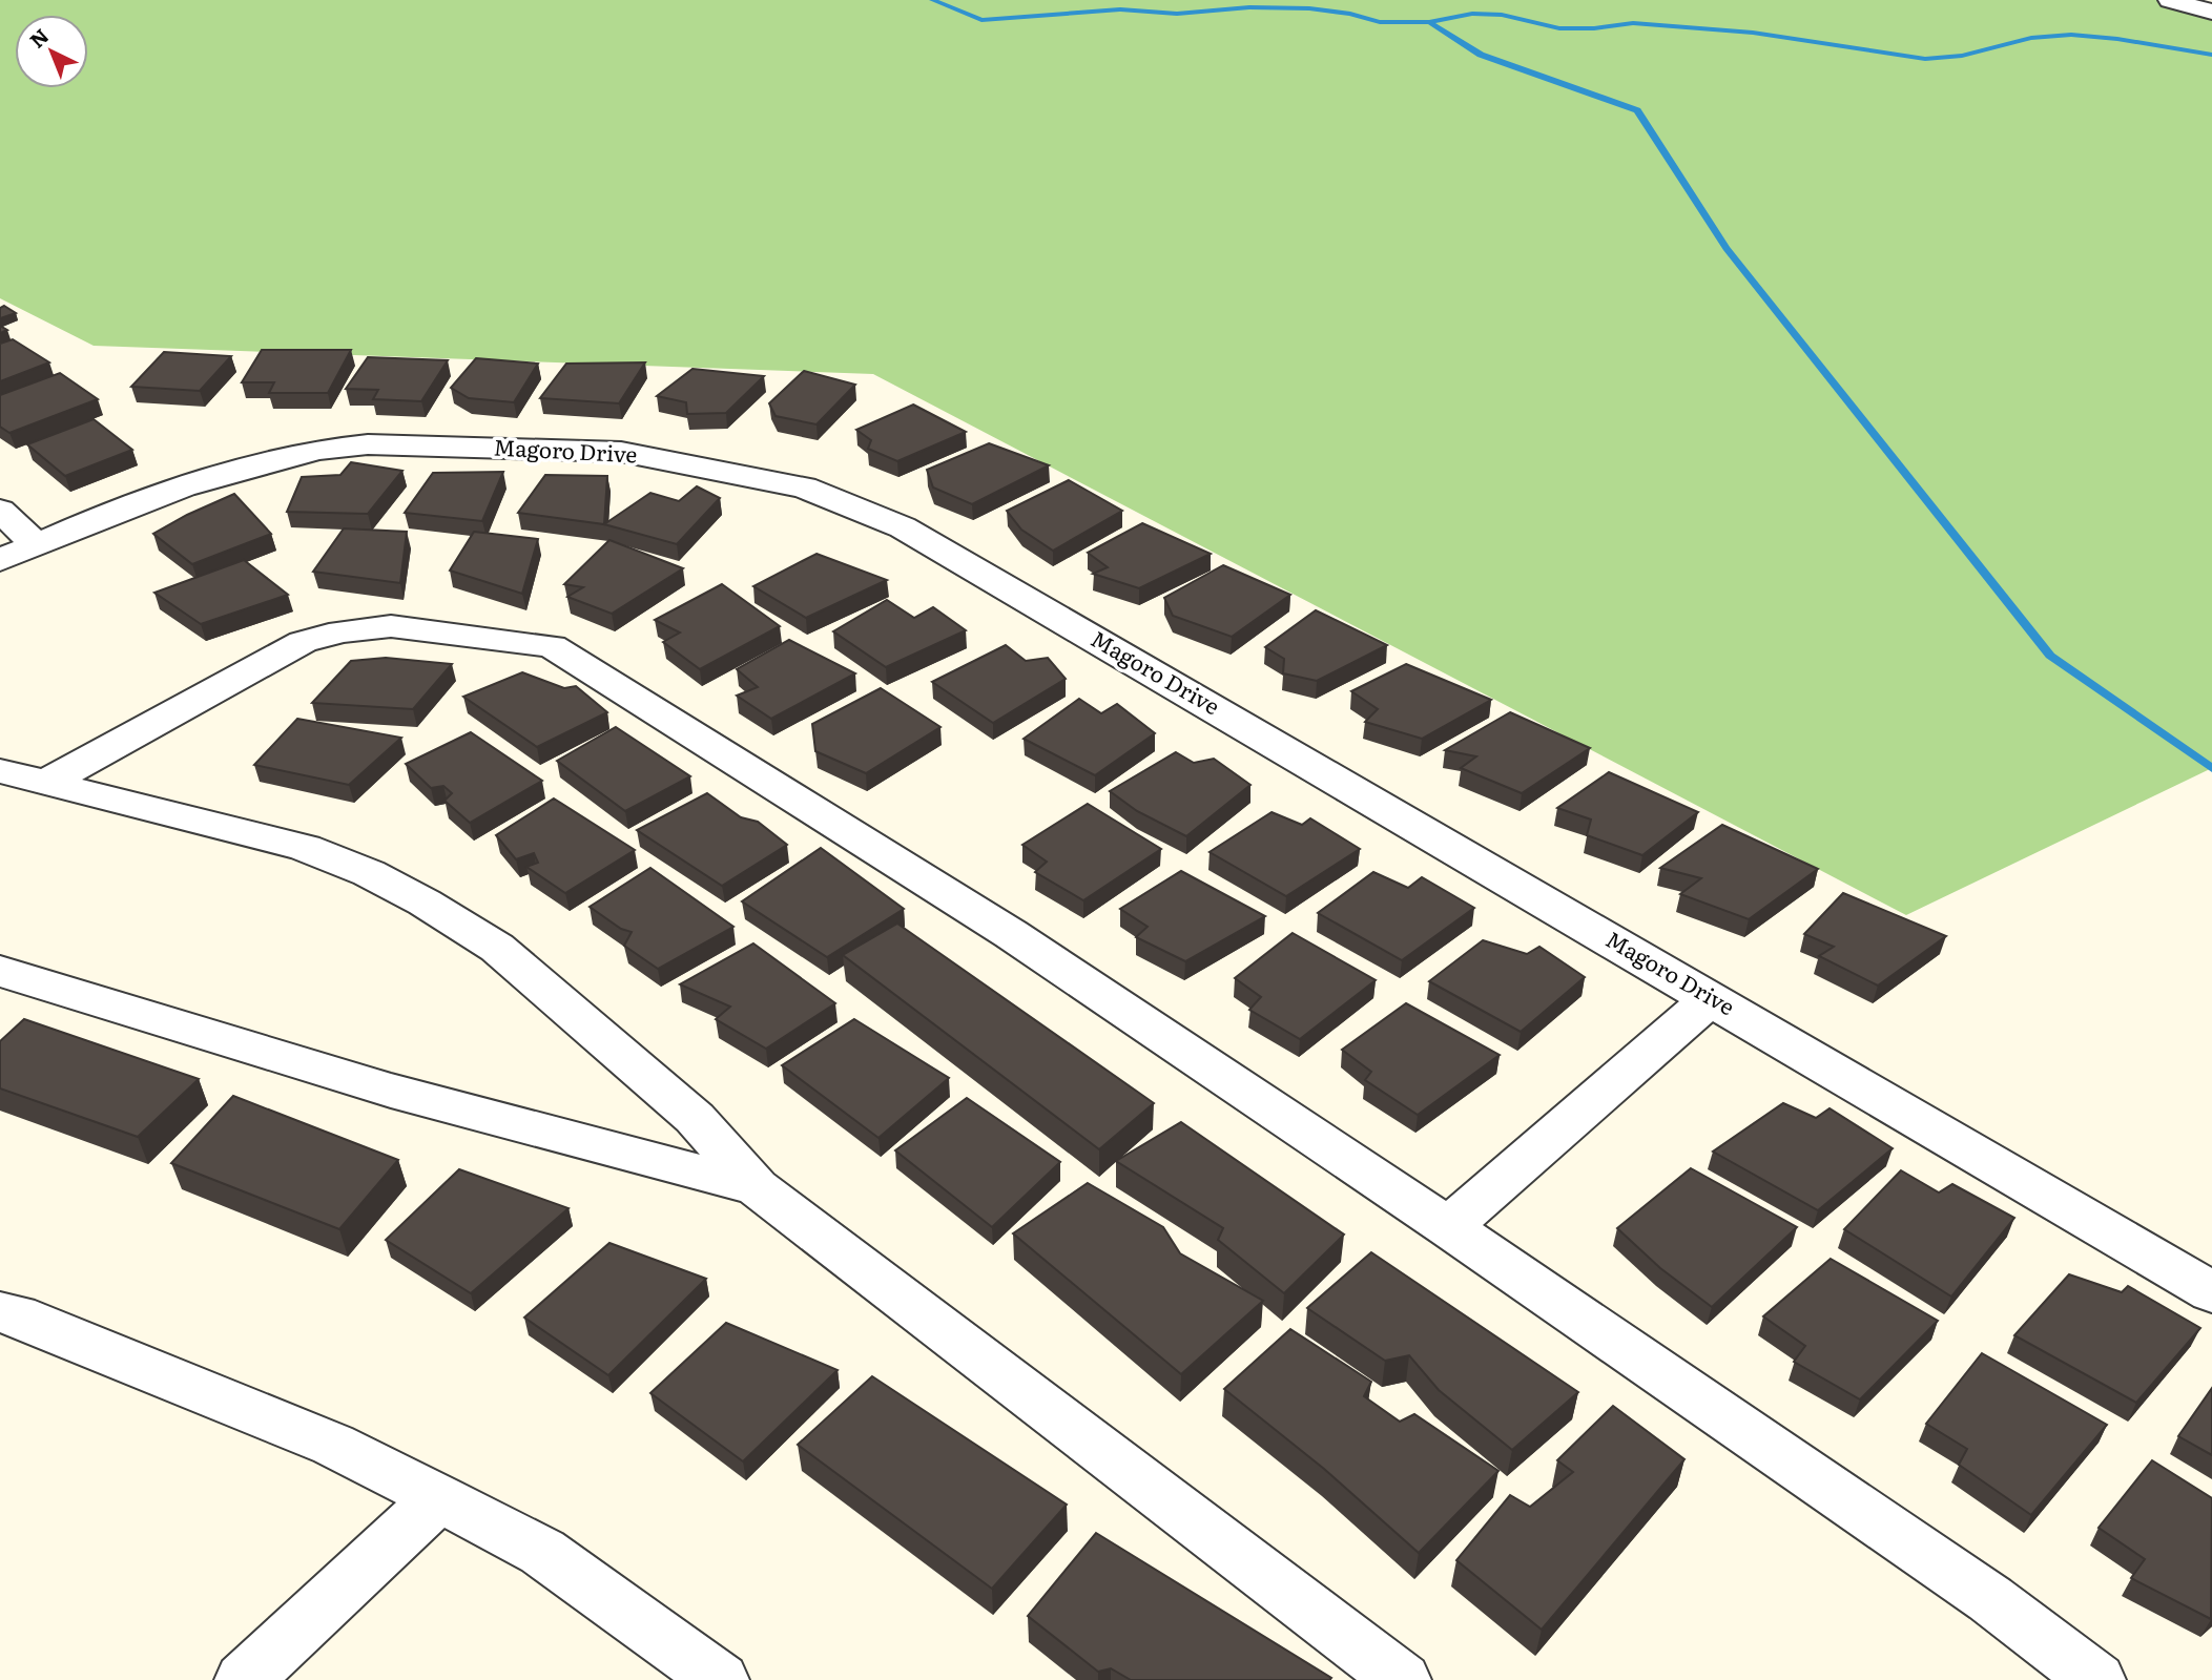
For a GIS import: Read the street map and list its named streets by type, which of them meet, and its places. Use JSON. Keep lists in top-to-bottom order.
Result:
{
  "streets": {
    "street": ["Magoro Drive"]
  },
  "north": "top left"
}
